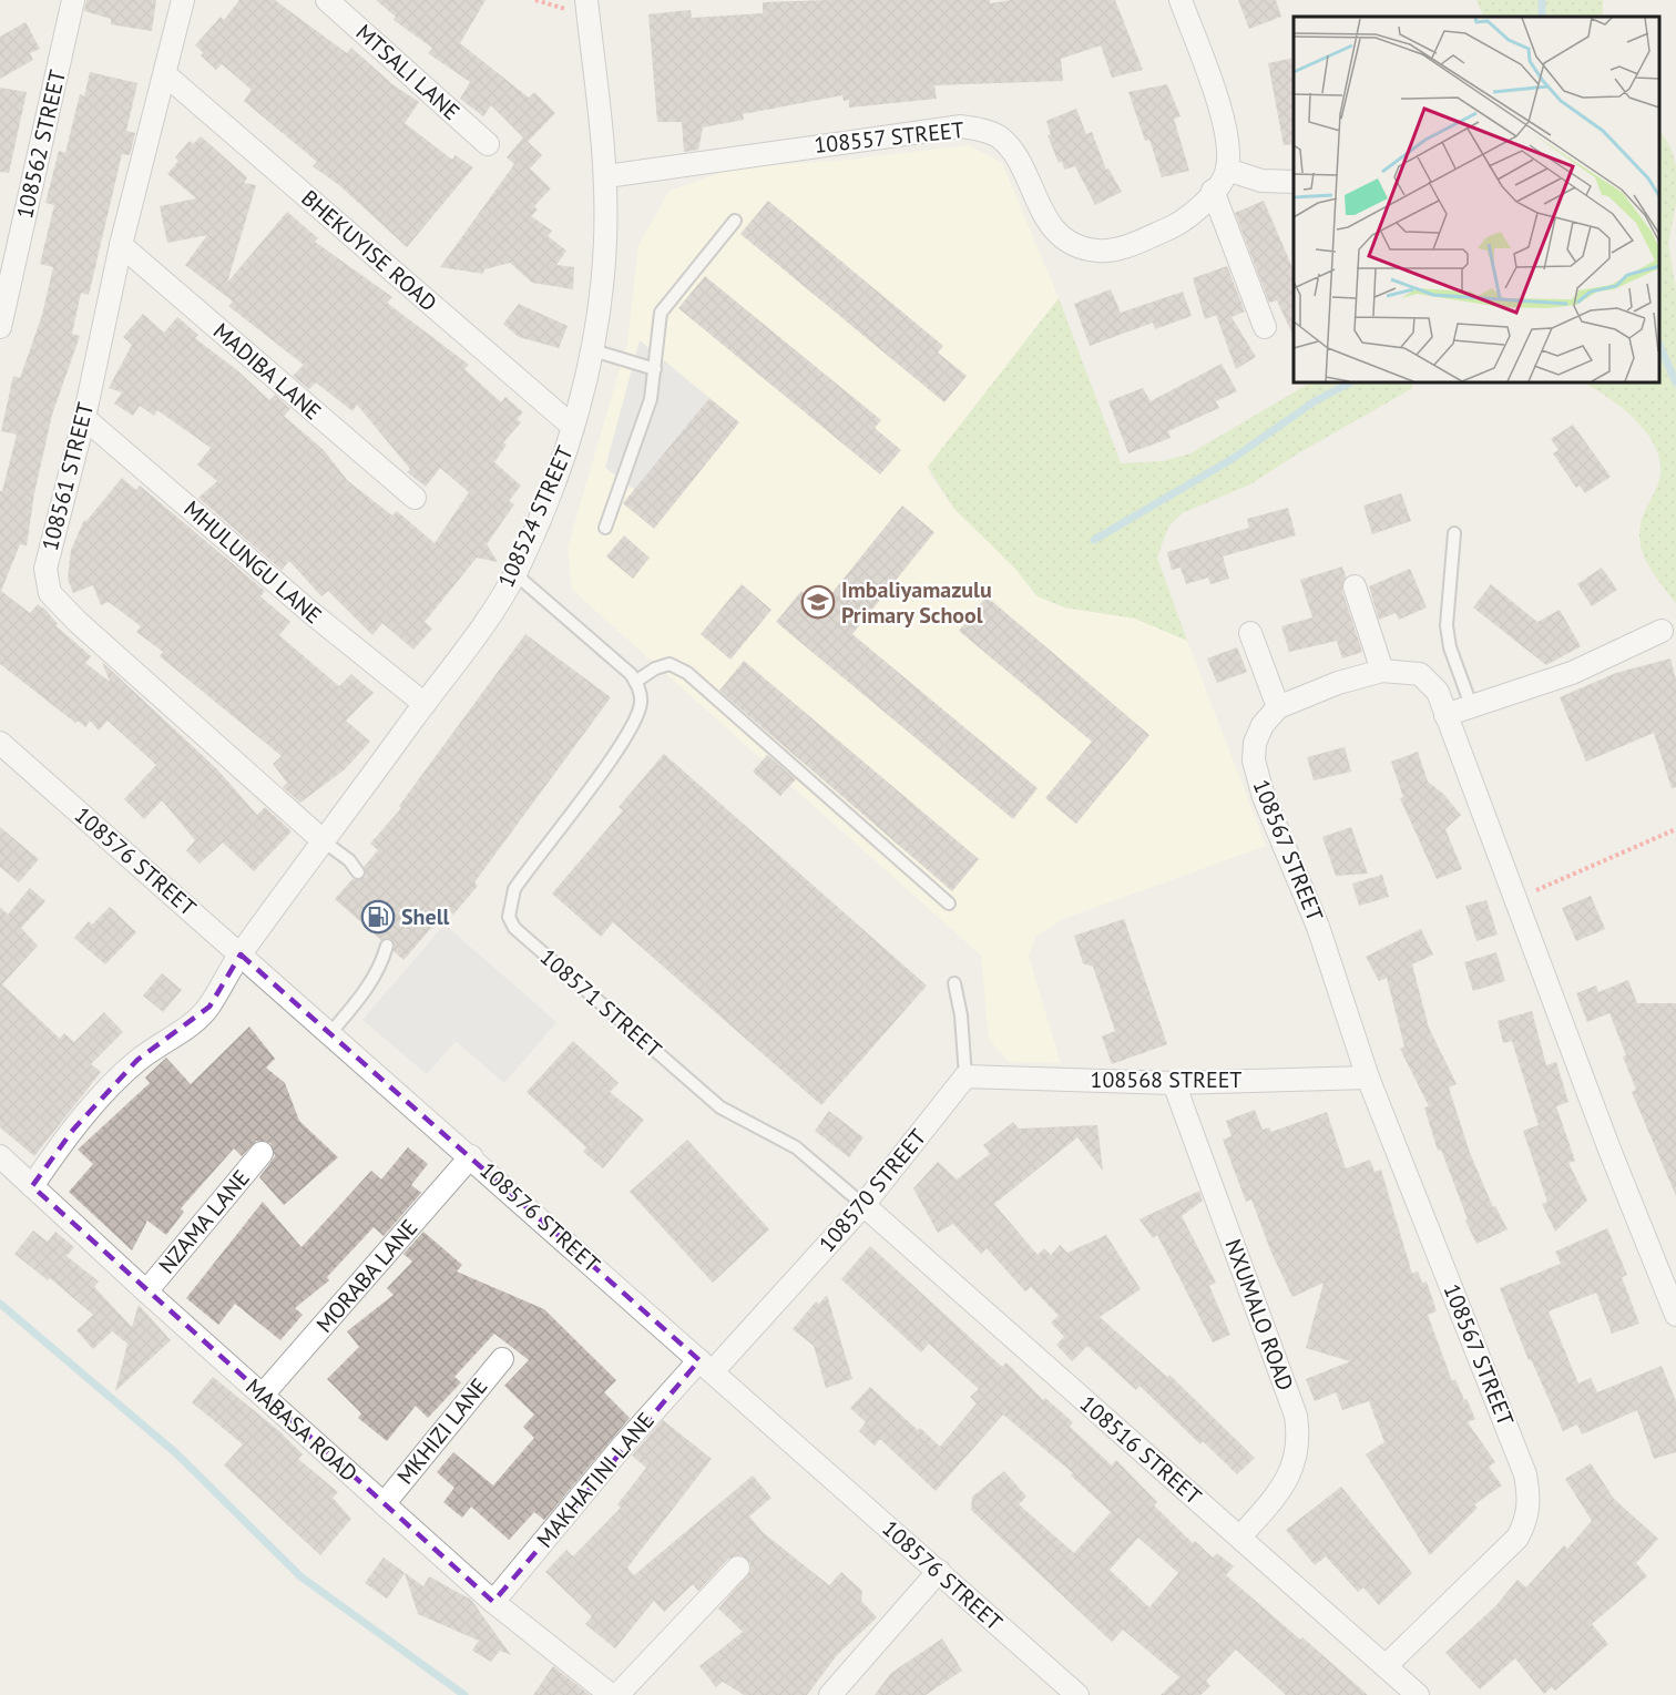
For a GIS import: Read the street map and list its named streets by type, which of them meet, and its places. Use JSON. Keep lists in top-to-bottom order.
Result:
{
  "streets": {
    "street": [
      "MTSALI LANE",
      "108557 STREET",
      "108562 STREET",
      "BHEKUYISE ROAD",
      "MADIBA LANE",
      "108561 STREET",
      "108524 STREET",
      "MHULUNGU LANE",
      "108567 STREET",
      "108576 STREET",
      "108568 STREET",
      "108570 STREET",
      "NZAMA LANE",
      "MORABA LANE",
      "NXUMALO ROAD",
      "MABASA ROAD",
      "MKHIZI LANE",
      "108516 STREET",
      "MAKHATINI LANE"
    ],
    "lane": ["108571 STREET"]
  },
  "crossings": [
    ["108557 STREET", "108524 STREET"],
    ["BHEKUYISE ROAD", "108561 STREET"],
    ["BHEKUYISE ROAD", "108524 STREET"],
    ["MADIBA LANE", "108561 STREET"],
    ["108561 STREET", "108524 STREET"],
    ["108561 STREET", "MHULUNGU LANE"],
    ["108524 STREET", "MHULUNGU LANE"],
    ["108524 STREET", "108576 STREET"],
    ["108524 STREET", "MABASA ROAD"],
    ["108567 STREET", "108568 STREET"],
    ["108567 STREET", "108516 STREET"],
    ["108576 STREET", "108570 STREET"],
    ["108576 STREET", "MORABA LANE"],
    ["108576 STREET", "MAKHATINI LANE"],
    ["108571 STREET", "108570 STREET"],
    ["108571 STREET", "108516 STREET"],
    ["108568 STREET", "108570 STREET"],
    ["108568 STREET", "NXUMALO ROAD"],
    ["108570 STREET", "108516 STREET"],
    ["108570 STREET", "MAKHATINI LANE"],
    ["NZAMA LANE", "MABASA ROAD"],
    ["MORABA LANE", "MABASA ROAD"],
    ["NXUMALO ROAD", "108516 STREET"],
    ["MABASA ROAD", "MKHIZI LANE"],
    ["MABASA ROAD", "MAKHATINI LANE"]
  ],
  "places": {
    "school or university": ["Imbaliyamazulu Primary School"],
    "fuel station": ["Shell"]
  }
}
